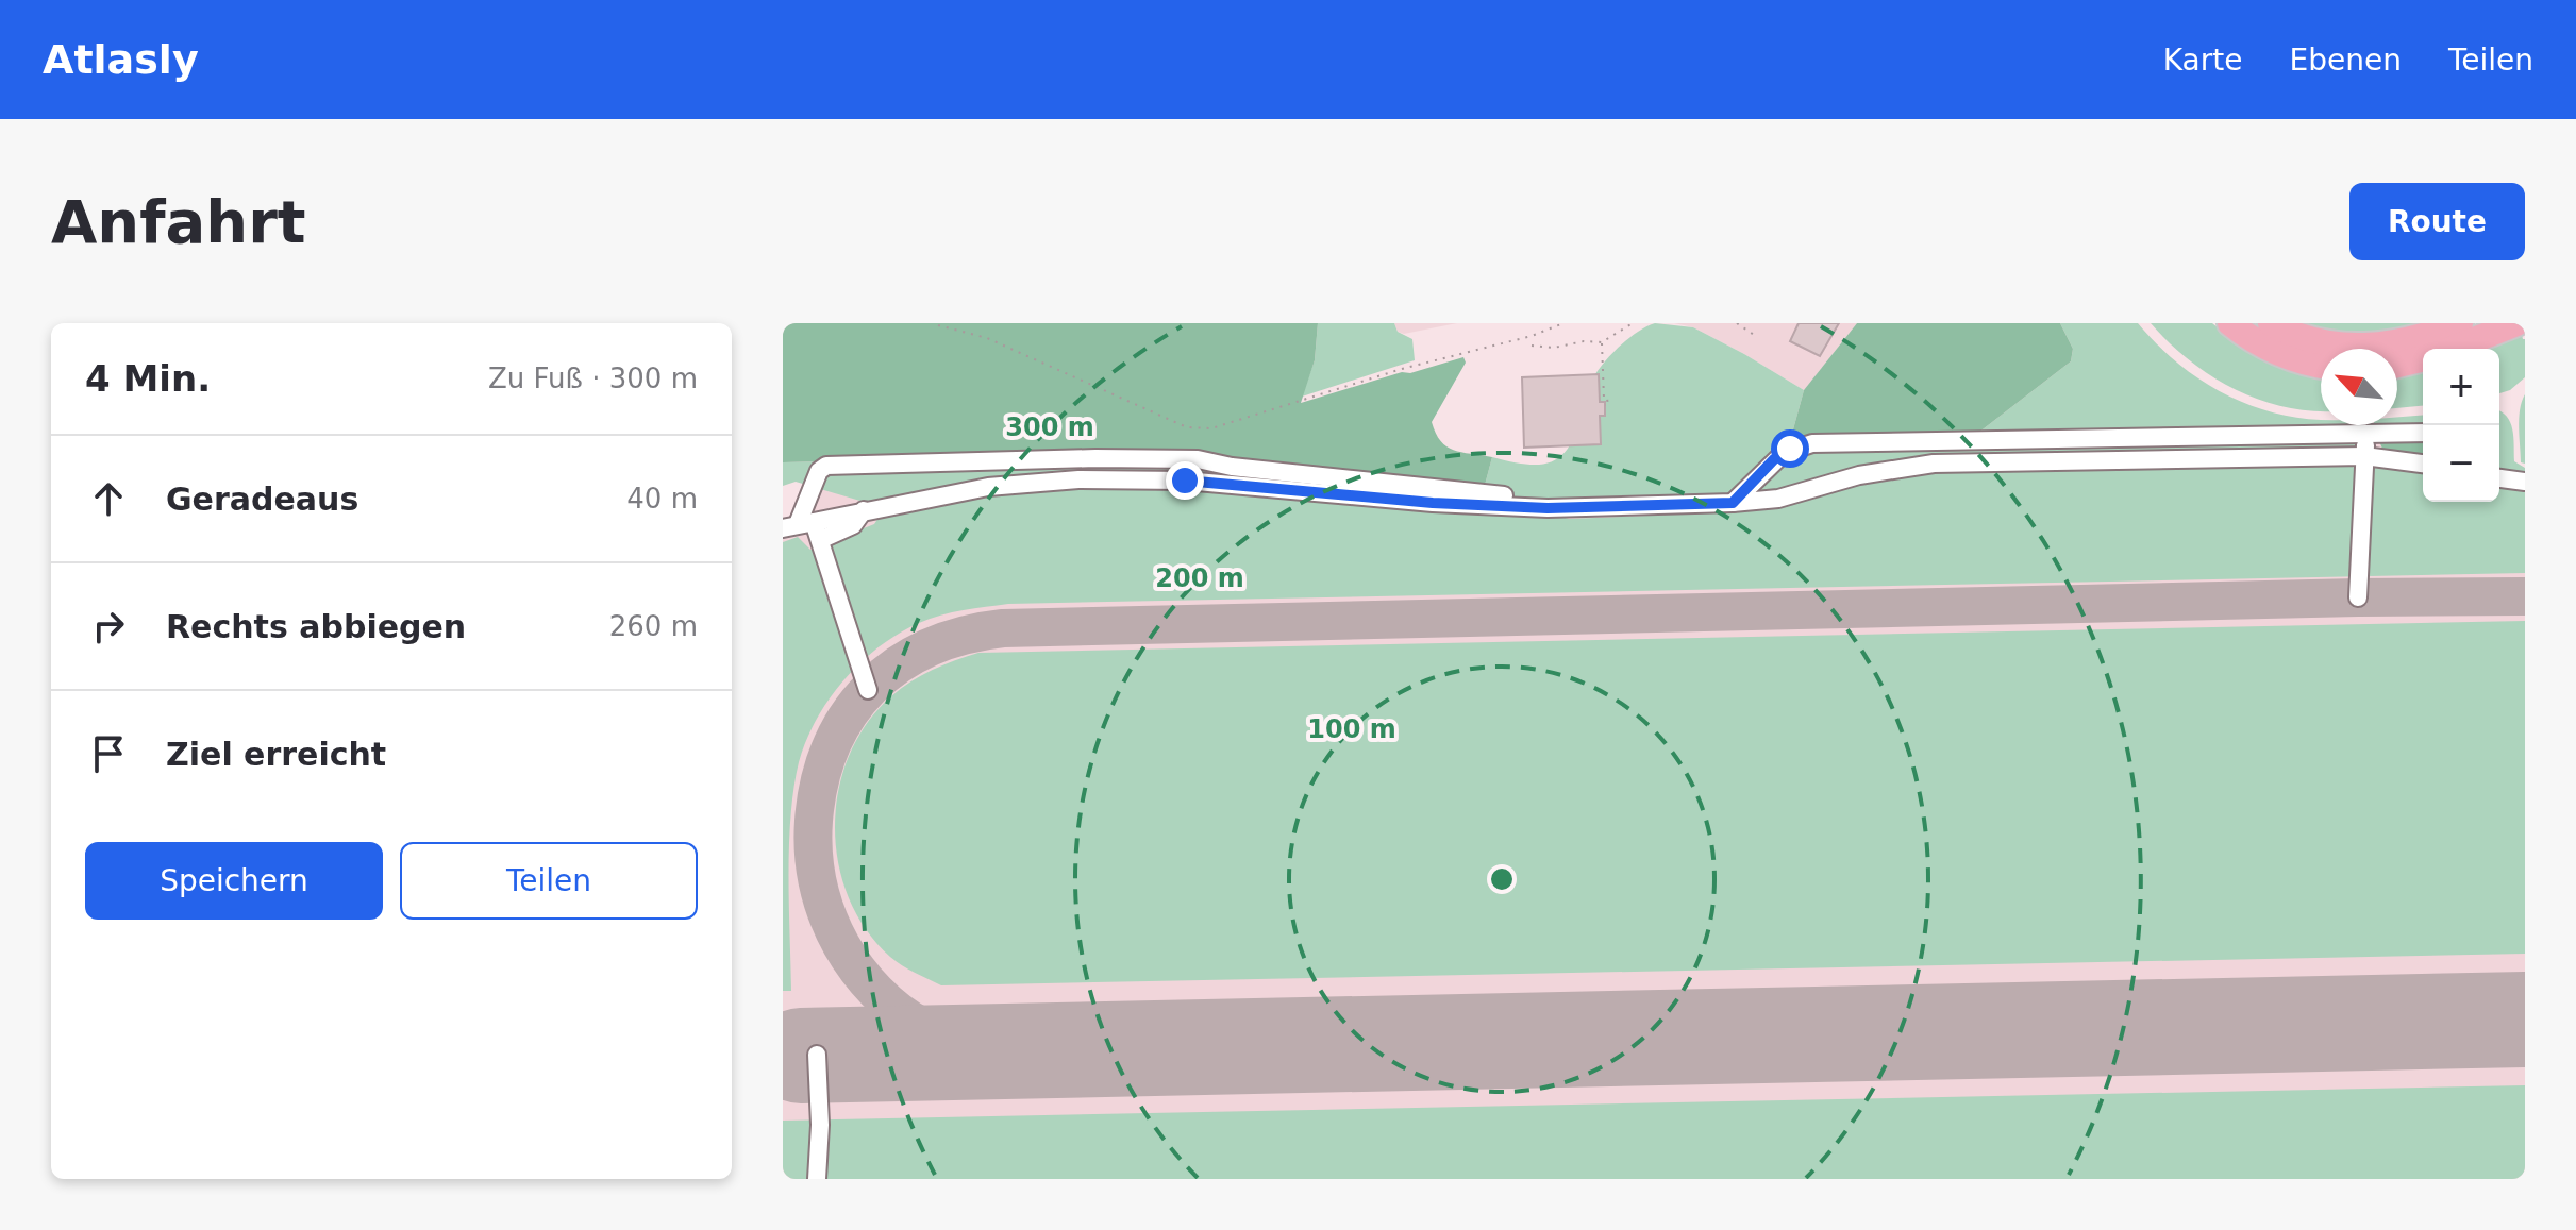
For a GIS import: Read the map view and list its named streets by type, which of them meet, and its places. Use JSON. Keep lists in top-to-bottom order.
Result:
{
  "north": "top left",
  "page": {
    "header": "Atlasly",
    "nav": ["Karte", "Ebenen", "Teilen"],
    "buttons": [
      "Route",
      ["Speichern", "Teilen"]
    ],
    "title": "Anfahrt",
    "heading": ["4 Min.", "Zu Fuß · 300 m"],
    "map_buttons": ["+", "−"],
    "list": [
      ["Geradeaus", "40 m"],
      ["Rechts abbiegen", "260 m"],
      "Ziel erreicht"
    ]
  },
  "rings": ["300 m", "200 m", "100 m"]
}
